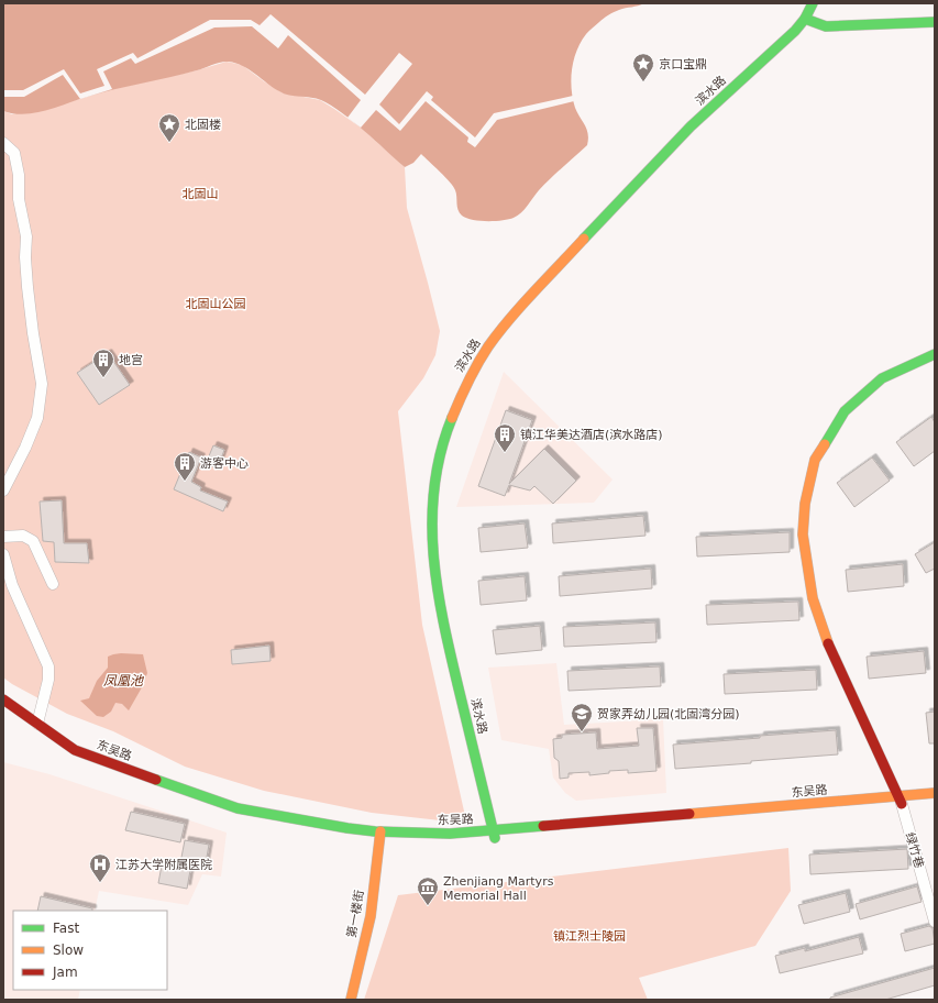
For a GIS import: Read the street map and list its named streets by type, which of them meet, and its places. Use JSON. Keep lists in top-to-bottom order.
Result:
{
  "streets": {
    "street": [
      "滨水路",
      "东吴路",
      "绿竹巷",
      "第一楼街"
    ]
  },
  "crossings": [
    ["滨水路", "东吴路"],
    ["东吴路", "绿竹巷"],
    ["东吴路", "第一楼街"]
  ],
  "water": ["凤凰池"],
  "parks": ["北固山", "北固山公园", "镇江烈士陵园"],
  "places": {
    "place": ["京口宝鼎", "北固楼"],
    "building": ["地宫", "镇江华美达酒店(滨水路店)", "游客中心"],
    "school or university": ["贺家弄幼儿园(北固湾分园)"],
    "hospital": ["江苏大学附属医院"],
    "museum": ["Zhenjiang Martyrs Memorial Hall"]
  },
  "legend": ["Fast", "Slow", "Jam"]
}
